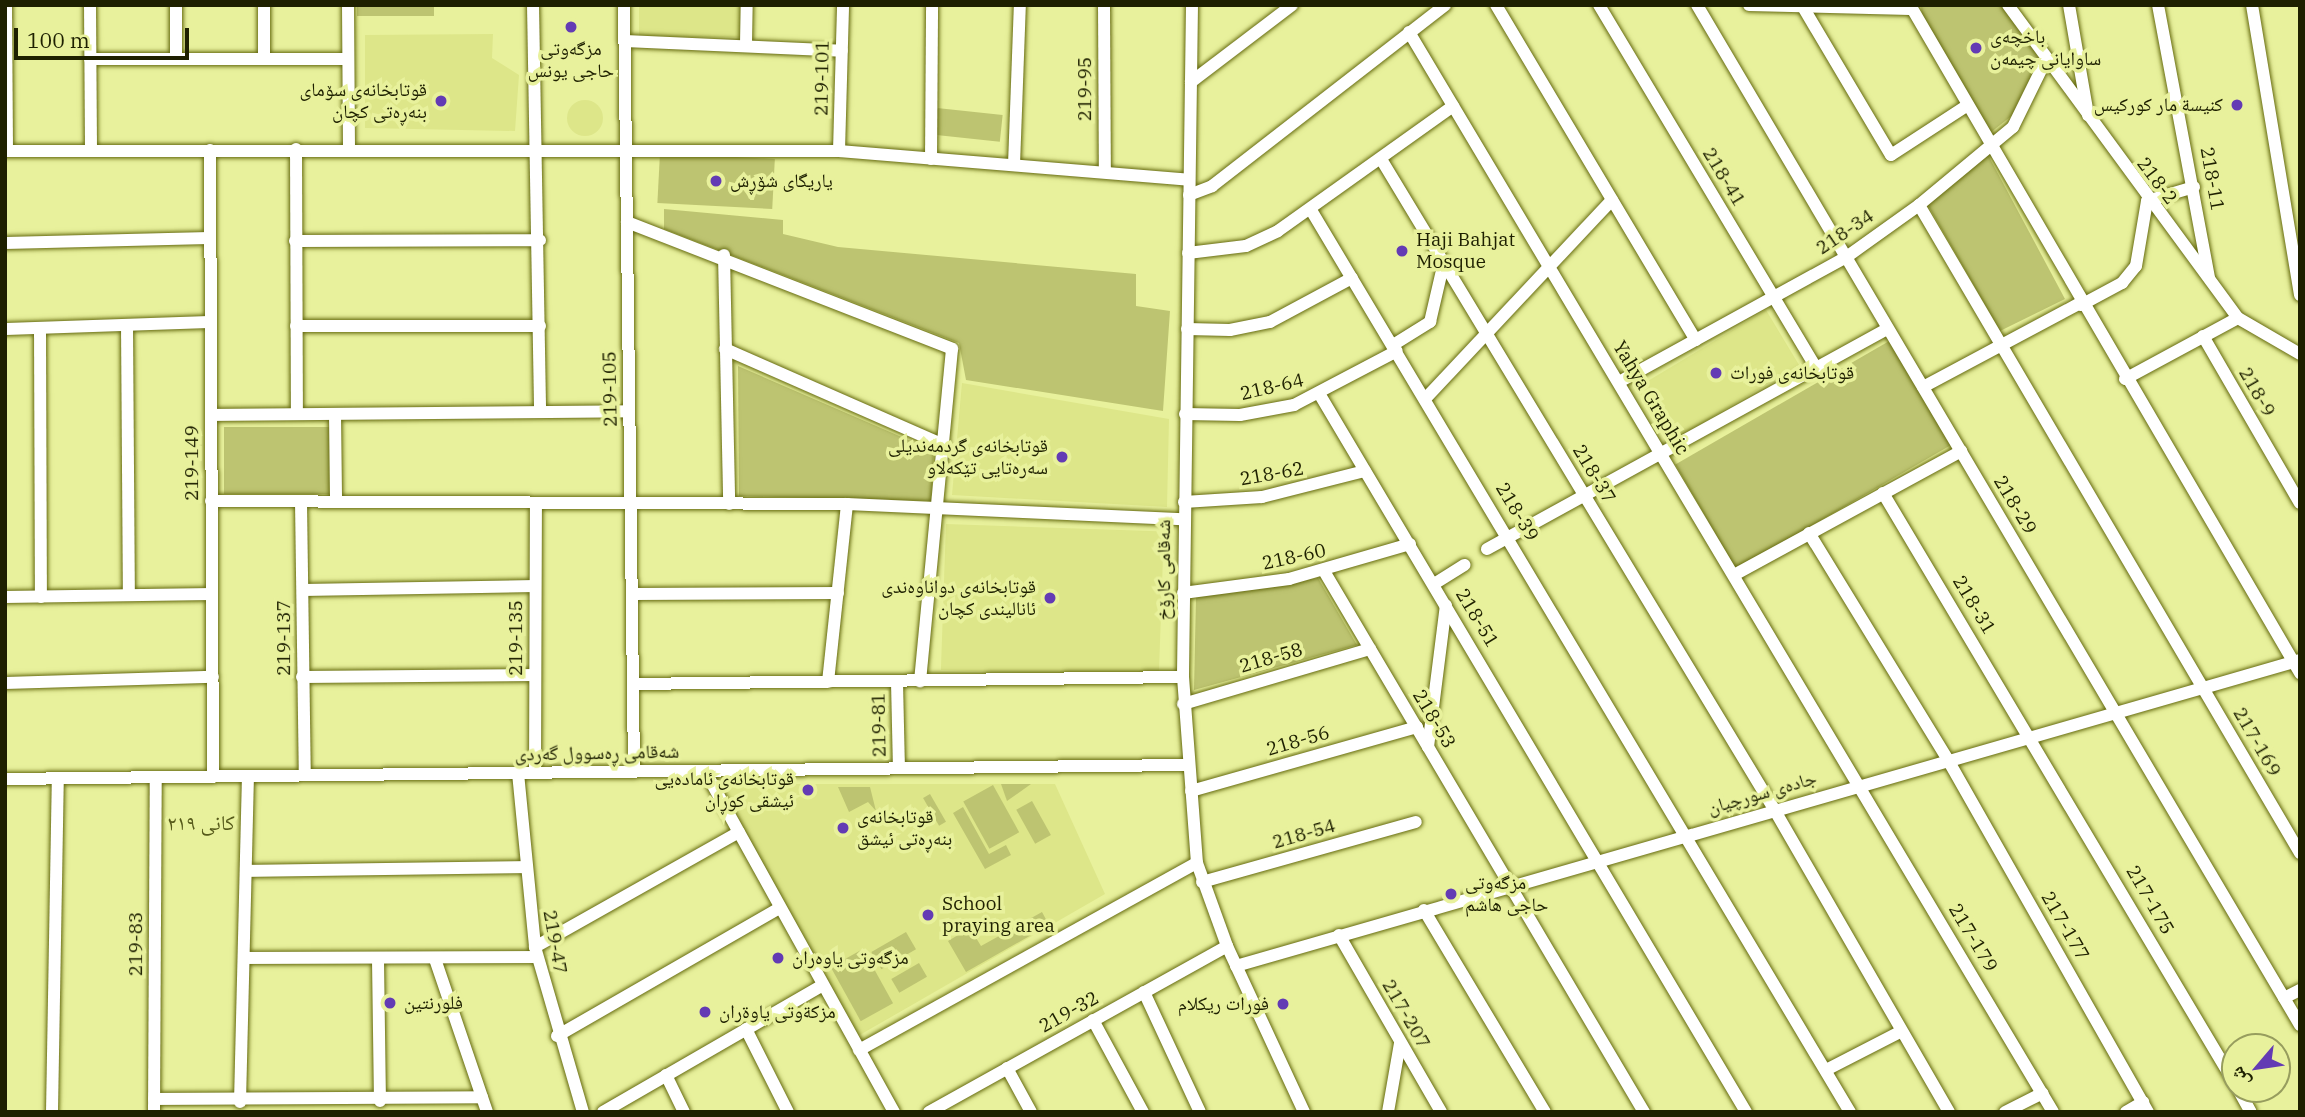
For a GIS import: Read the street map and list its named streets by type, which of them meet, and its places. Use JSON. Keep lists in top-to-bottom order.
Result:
{
  "streets": {
    "street": [
      "219-101",
      "219-95",
      "218-41",
      "218-11",
      "218-2",
      "218-34",
      "218-64",
      "219-105",
      "218-9",
      "Yahya Graphic",
      "219-149",
      "218-62",
      "218-37",
      "218-29",
      "218-39",
      "218-60",
      "شەقامی کارۆخ",
      "218-31",
      "218-51",
      "219-137",
      "219-135",
      "218-58",
      "218-53",
      "219-81",
      "218-56",
      "217-169",
      "شەقامی ڕەسوول گەردی",
      "جادەی سورچیان",
      "218-54",
      "217-175",
      "217-177",
      "217-179",
      "219-47",
      "219-83",
      "219-32",
      "217-207"
    ]
  },
  "crossings": [
    ["218-41", "218-34"],
    ["218-11", "218-2"],
    ["218-2", "218-34"],
    ["218-34", "Yahya Graphic"],
    ["218-34", "218-29"],
    ["218-34", "217-169"],
    ["218-64", "218-37"],
    ["218-64", "218-39"],
    ["218-64", "شەقامی کارۆخ"],
    ["218-64", "218-51"],
    ["219-105", "شەقامی ڕەسوول گەردی"],
    ["Yahya Graphic", "جادەی سورچیان"],
    ["Yahya Graphic", "217-179"],
    ["219-149", "شەقامی ڕەسوول گەردی"],
    ["218-62", "شەقامی کارۆخ"],
    ["218-62", "218-51"],
    ["218-37", "جادەی سورچیان"],
    ["218-29", "جادەی سورچیان"],
    ["218-39", "جادەی سورچیان"],
    ["218-60", "شەقامی کارۆخ"],
    ["218-60", "218-51"],
    ["218-60", "218-53"],
    ["شەقامی کارۆخ", "218-58"],
    ["شەقامی کارۆخ", "218-56"],
    ["شەقامی کارۆخ", "شەقامی ڕەسوول گەردی"],
    ["شەقامی کارۆخ", "جادەی سورچیان"],
    ["شەقامی کارۆخ", "218-54"],
    ["شەقامی کارۆخ", "219-32"],
    ["218-31", "جادەی سورچیان"],
    ["218-31", "217-175"],
    ["218-51", "جادەی سورچیان"],
    ["219-137", "شەقامی ڕەسوول گەردی"],
    ["219-135", "شەقامی ڕەسوول گەردی"],
    ["218-58", "218-53"],
    ["218-53", "218-56"],
    ["218-53", "جادەی سورچیان"],
    ["219-81", "شەقامی ڕەسوول گەردی"],
    ["217-169", "جادەی سورچیان"],
    ["شەقامی ڕەسوول گەردی", "219-47"],
    ["شەقامی ڕەسوول گەردی", "219-83"],
    ["جادەی سورچیان", "217-175"],
    ["جادەی سورچیان", "217-177"],
    ["جادەی سورچیان", "217-179"],
    ["جادەی سورچیان", "217-207"]
  ],
  "districts": ["کانی ٢١٩"],
  "places": [
    "مزگەوتی حاجی یونس",
    "باخچه‌ی ساوایانی چیمه‌ن",
    "قوتابخانەی سۆمای بنەڕەتی کچان",
    "كنيسة مار كوركيس",
    "یاریگای شۆڕش",
    "Haji Bahjat Mosque",
    "قوتابخانەی فورات",
    "قوتابخانەی گردمەندیلی سەرەتایی تێكەلاو",
    "قوتابخانەی دواناوەندی ئانالیندی كچان",
    "قوتابخانەی ئامادەیی ئیشقی کوڕان",
    "قوتابخانەی بنەڕەتی ئیشق",
    "مزگەوتی حاجی هاشم",
    "School praying area",
    "مزگەوتی یاوەران",
    "فلورنتين",
    "فورات ريکلام",
    "مزكةوتى ياوةران"
  ],
  "scale_bar": "100 m",
  "north": "bottom left"
}
